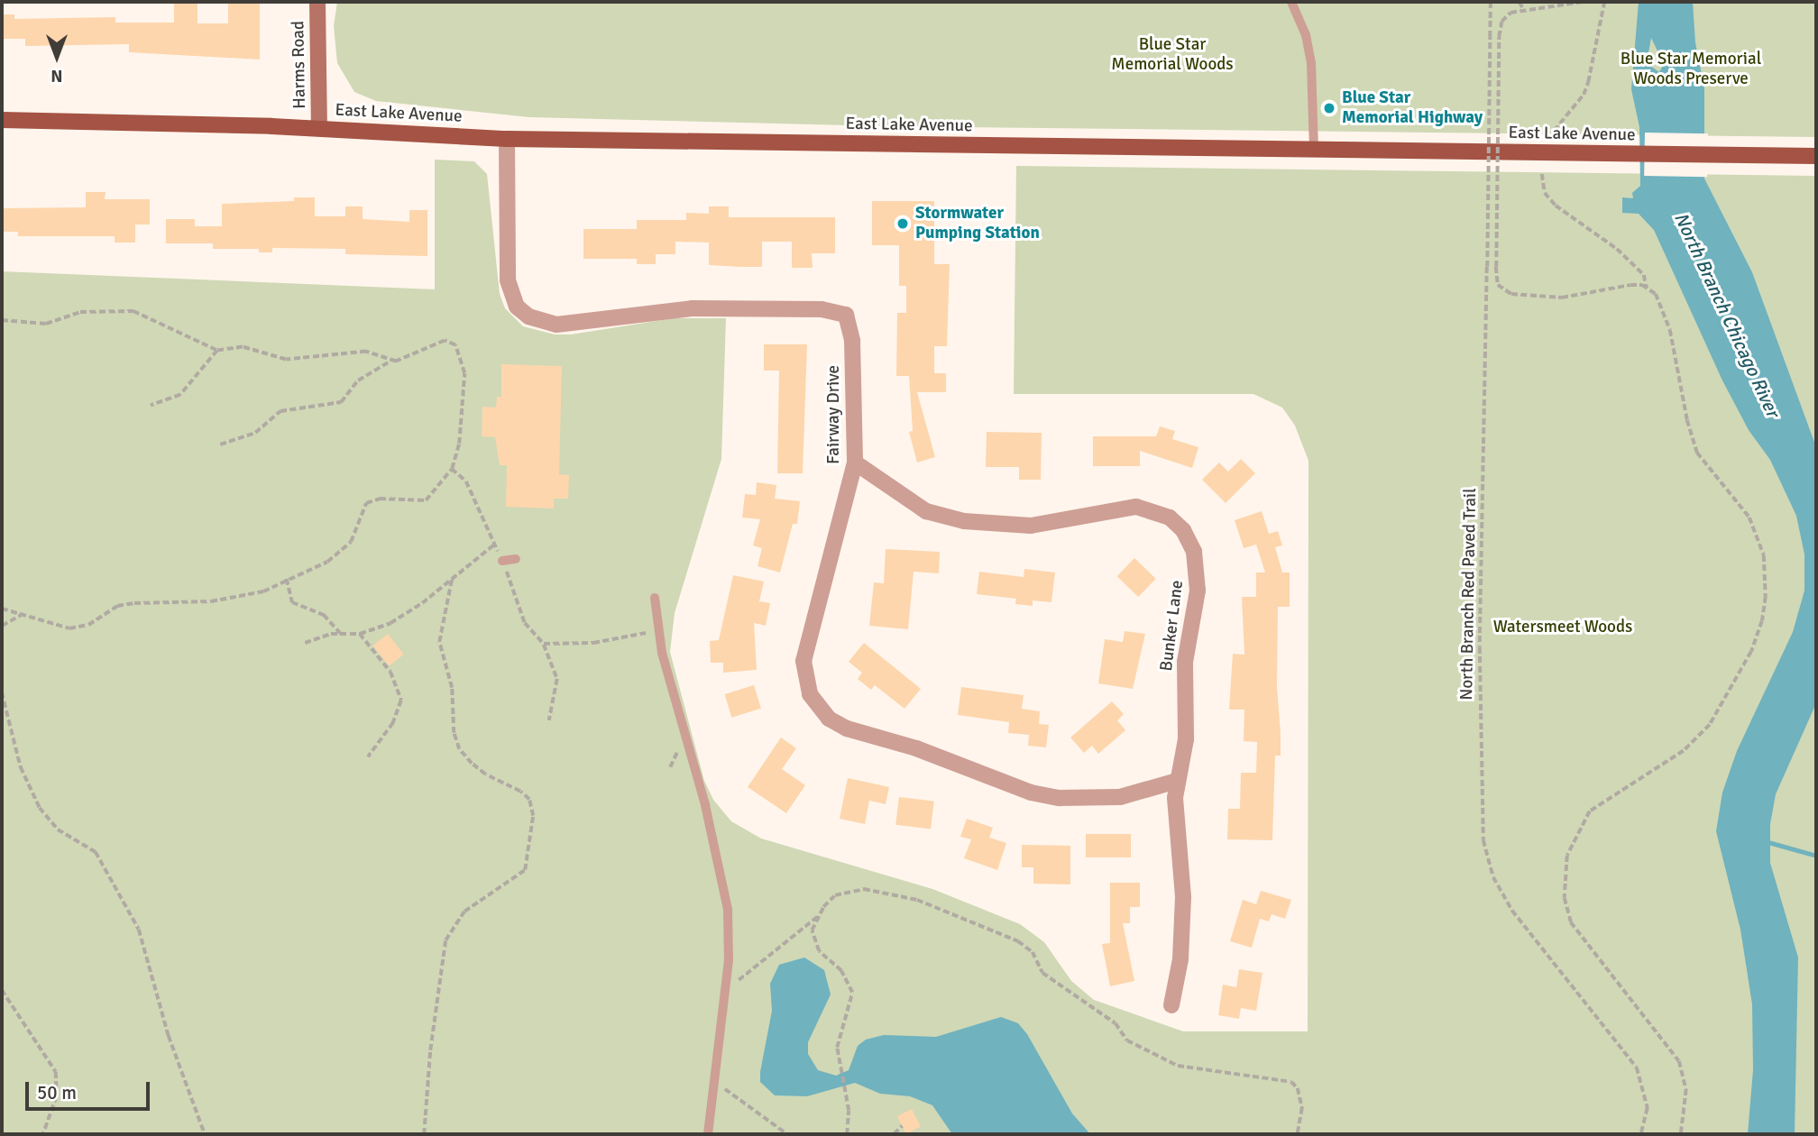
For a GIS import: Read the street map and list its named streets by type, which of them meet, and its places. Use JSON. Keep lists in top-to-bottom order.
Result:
{
  "streets": {
    "main road": ["Harms Road", "East Lake Avenue"],
    "street": ["Fairway Drive", "Bunker Lane"],
    "path": ["North Branch Red Paved Trail"]
  },
  "crossings": [
    ["Harms Road", "East Lake Avenue"],
    ["East Lake Avenue", "Fairway Drive"],
    ["Fairway Drive", "Bunker Lane"]
  ],
  "water": ["North Branch Chicago River"],
  "parks": ["Blue Star Memorial Woods", "Blue Star Memorial Woods Preserve", "Watersmeet Woods"],
  "places": ["Blue Star Memorial Highway", "Stormwater Pumping Station"],
  "scale_bar": "50 m",
  "north": "bottom"
}
